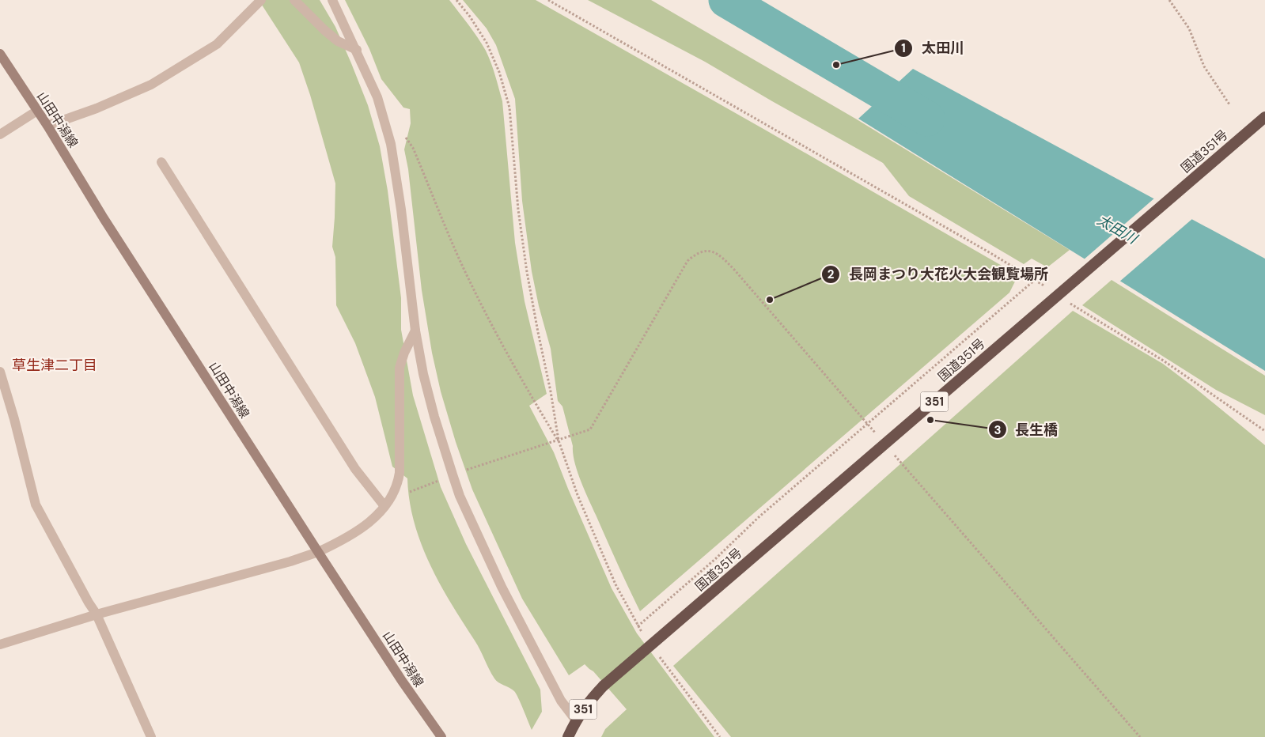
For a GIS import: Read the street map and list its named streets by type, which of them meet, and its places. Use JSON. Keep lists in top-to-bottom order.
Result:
{
  "streets": {
    "highway": ["国道351号", "351"],
    "main road": ["山田中潟線"]
  },
  "crossings": [
    ["国道351号", "351"]
  ],
  "districts": ["草生津二丁目"],
  "water": ["太田川"],
  "places": ["太田川", "長岡まつり大花火大会観覧場所", "長生橋"]
}
